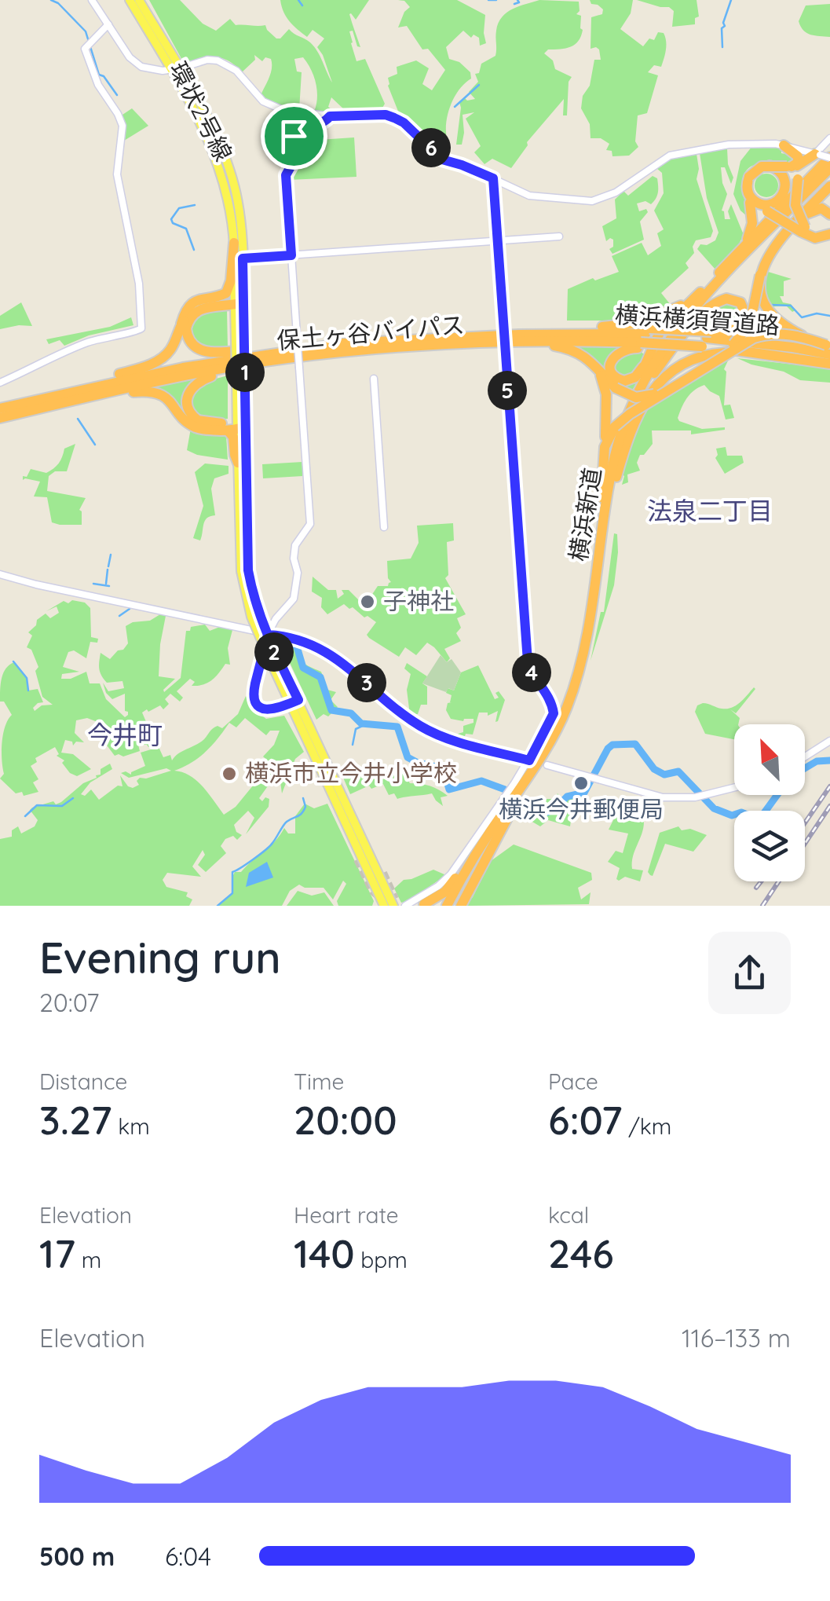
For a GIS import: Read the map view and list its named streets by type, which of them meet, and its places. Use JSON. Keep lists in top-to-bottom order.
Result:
{
  "streets": {
    "highway": ["横浜横須賀道路", "保土ヶ谷バイパス", "横浜新道"],
    "main road": ["環状2号線"]
  },
  "crossings": [
    ["横浜横須賀道路", "保土ヶ谷バイパス"]
  ],
  "districts": ["法泉二丁目", "今井町"],
  "places": ["子神社", "横浜市立今井小学校", "横浜今井郵便局"],
  "north": "top left",
  "page": {
    "pins": [
      "6",
      "1",
      "5",
      "2",
      "4",
      "3"
    ],
    "heading": ["Evening run", "20:07"],
    "stats": [
      ["Distance", "3.27 km"],
      ["Time", "20:00"],
      ["Pace", "6:07 /km"],
      ["Elevation", "17 m"],
      ["Heart rate", "140 bpm"],
      ["kcal", "246"]
    ],
    "chart": ["Elevation", "116–133 m"],
    "list": [
      {
        "name": "500 m",
        "note": "6:04"
      }
    ]
  }
}
